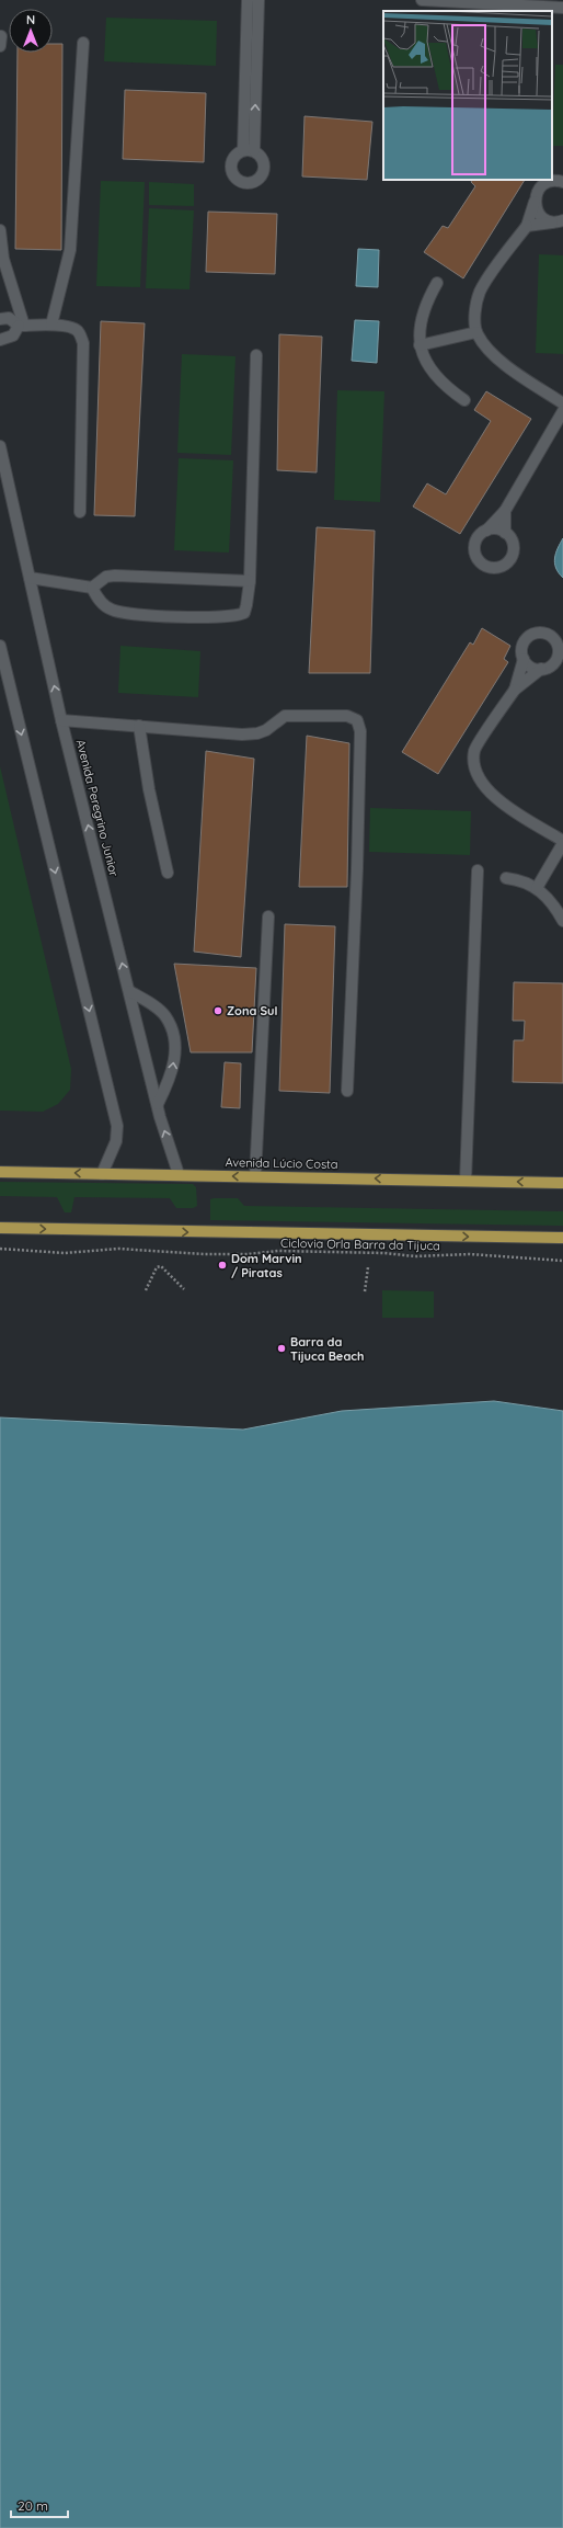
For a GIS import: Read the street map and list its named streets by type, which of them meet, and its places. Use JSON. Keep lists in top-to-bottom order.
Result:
{
  "streets": {
    "main road": ["Avenida Lúcio Costa"],
    "street": ["Avenida Peregrino Junior"],
    "path": ["Ciclovia Orla Barra da Tijuca"]
  },
  "crossings": [
    ["Avenida Peregrino Junior", "Avenida Lúcio Costa"]
  ],
  "places": ["Zona Sul", "Dom Marvin / Piratas", "Barra da Tijuca Beach"],
  "scale_bar": "20 m",
  "north": "top"
}
